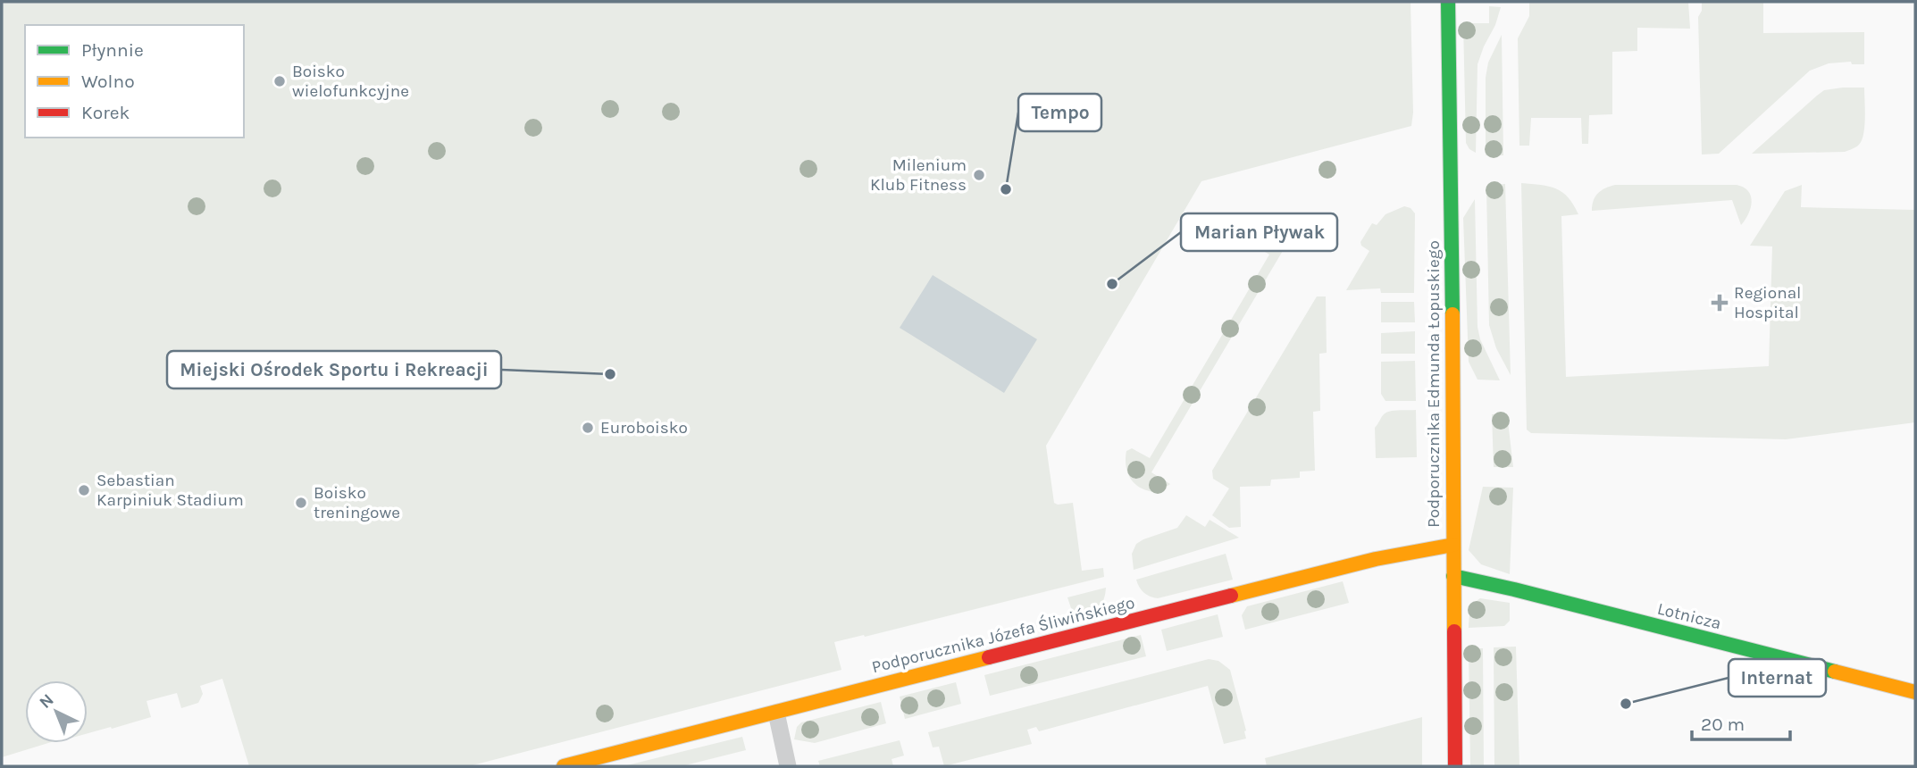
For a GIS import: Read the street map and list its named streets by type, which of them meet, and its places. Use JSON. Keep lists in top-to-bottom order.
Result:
{
  "streets": {
    "street": ["Podporucznika Edmunda Łopuskiego", "Lotnicza", "Podporucznika Józefa Śliwińskiego"]
  },
  "crossings": [
    ["Podporucznika Edmunda Łopuskiego", "Lotnicza"],
    ["Podporucznika Edmunda Łopuskiego", "Podporucznika Józefa Śliwińskiego"]
  ],
  "places": {
    "other": [
      "Boisko wielofunkcyjne",
      "Milenium Klub Fitness",
      "Tempo",
      "Marian Pływak",
      "Miejski Ośrodek Sportu i Rekreacji",
      "Euroboisko",
      "Sebastian Karpiniuk Stadium",
      "Boisko treningowe",
      "Internat"
    ],
    "health": ["Regional Hospital"]
  },
  "legend": ["Płynnie", "Wolno", "Korek"],
  "scale_bar": "20 m",
  "north": "top left"
}
